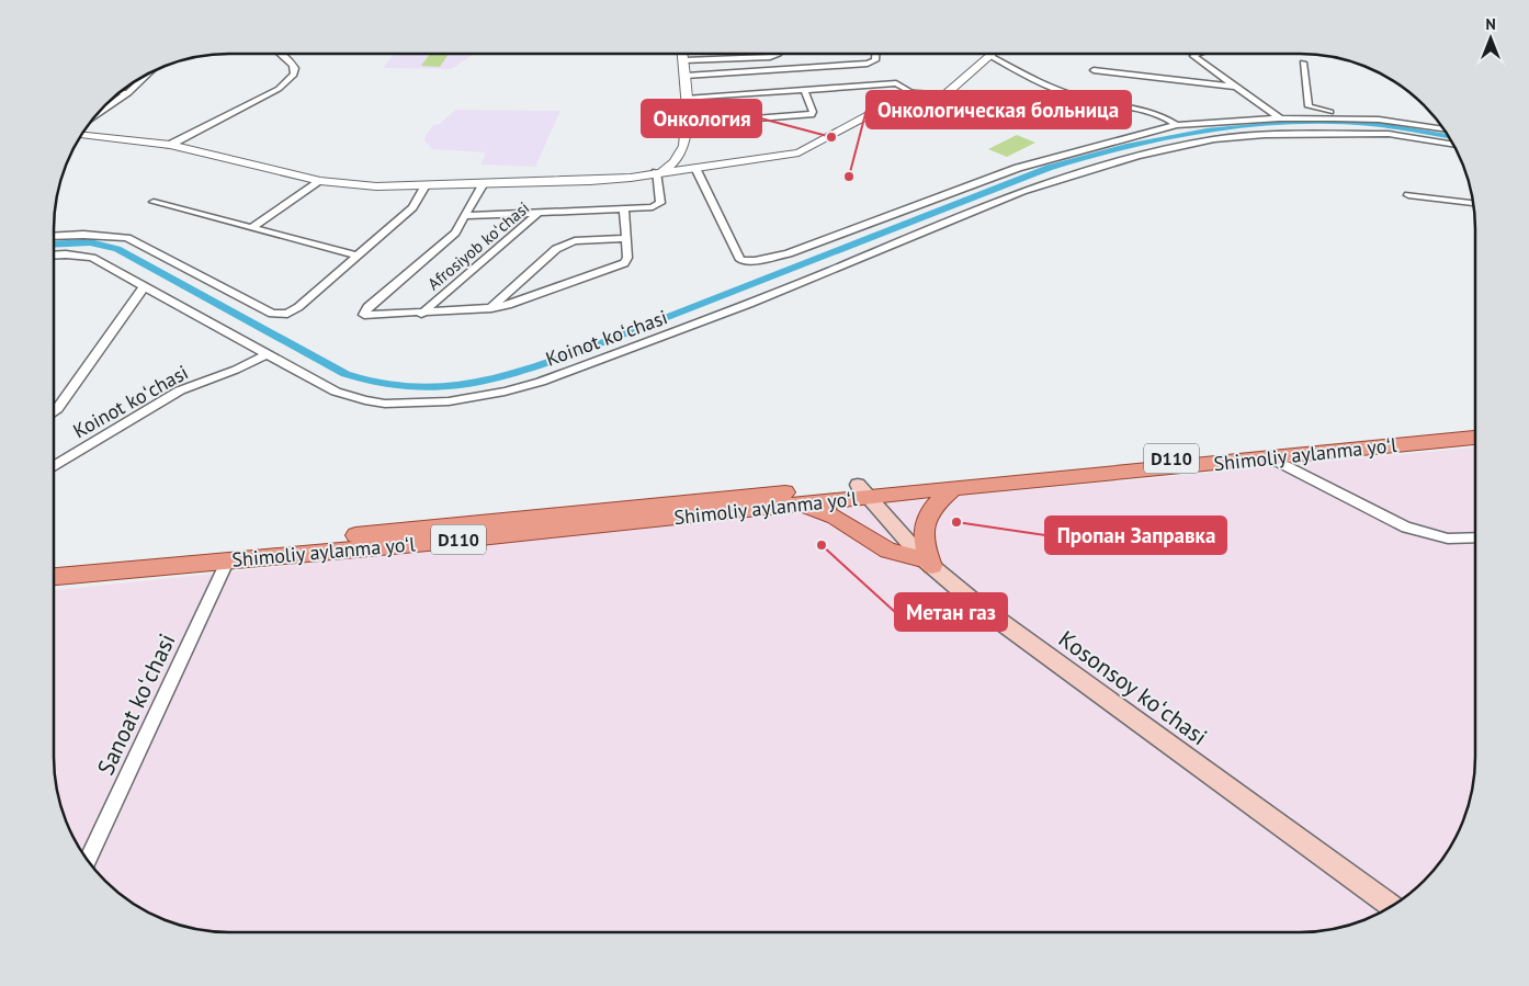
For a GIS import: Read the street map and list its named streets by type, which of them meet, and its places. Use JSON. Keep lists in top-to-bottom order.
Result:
{
  "streets": {
    "main road": ["Shimoliy aylanma yoʻl", "D110", "Kosonsoy koʻchasi"],
    "street": ["Afrosiyob koʻchasi", "Koinot koʻchasi", "Sanoat koʻchasi"]
  },
  "crossings": [
    ["Shimoliy aylanma yoʻl", "Kosonsoy koʻchasi"],
    ["Shimoliy aylanma yoʻl", "Sanoat koʻchasi"]
  ],
  "places": [
    "Онкология",
    "Онкологическая больница",
    "Пропан Заправка",
    "Метан газ"
  ],
  "north": "top"
}
